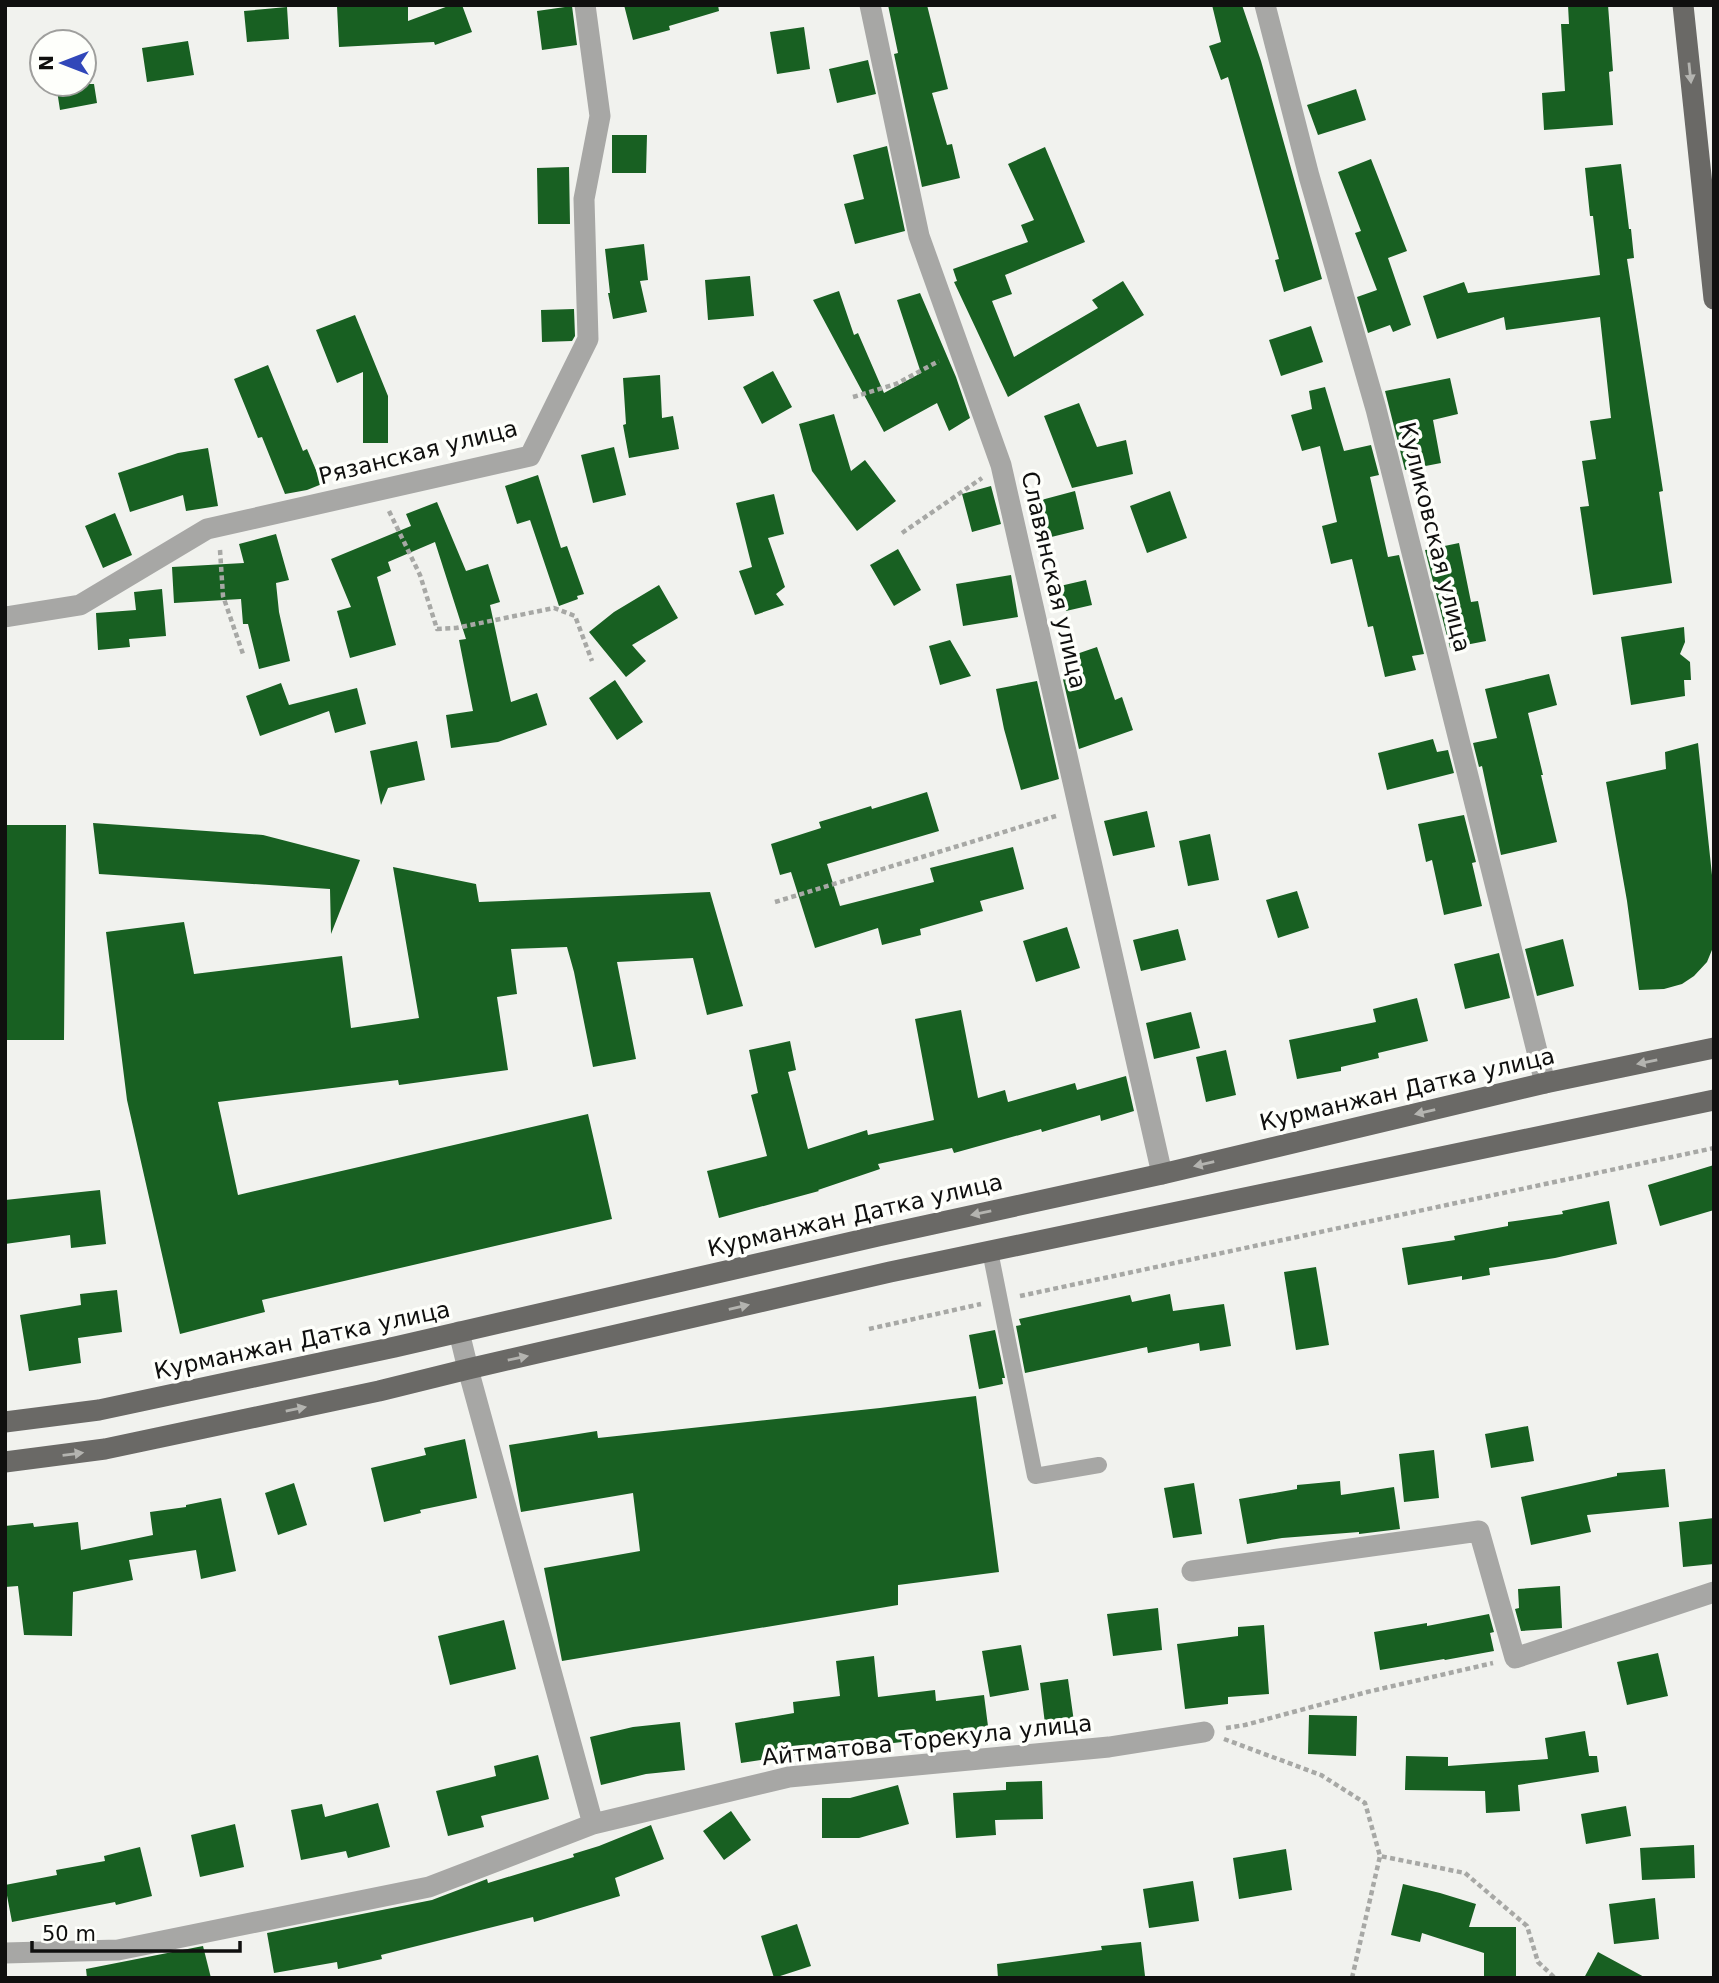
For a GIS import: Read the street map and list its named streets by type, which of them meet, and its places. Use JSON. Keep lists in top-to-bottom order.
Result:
{
  "streets": {
    "main road": ["Курманжан Датка улица"],
    "street": [
      "Рязанская улица",
      "Куликовская улица",
      "Славянская улица",
      "Айтматова Торекула улица"
    ]
  },
  "crossings": [
    ["Куликовская улица", "Курманжан Датка улица"],
    ["Славянская улица", "Курманжан Датка улица"]
  ],
  "scale_bar": "50 m",
  "north": "left"
}
